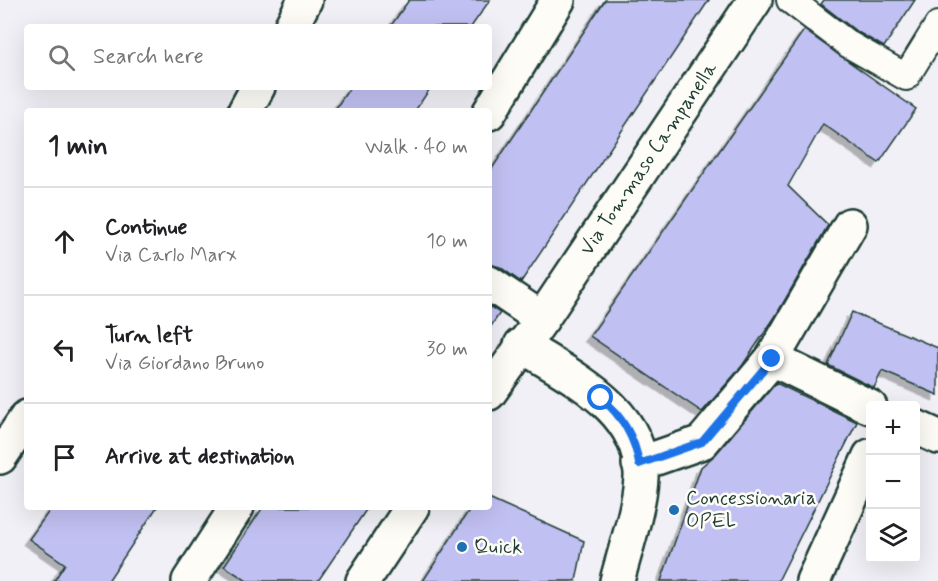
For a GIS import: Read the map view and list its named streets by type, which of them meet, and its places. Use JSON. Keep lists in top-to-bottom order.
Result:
{
  "streets": {
    "street": ["Via Tommaso Campanella"]
  },
  "places": ["Concessionaria OPEL", "Quick"],
  "page": {
    "search": "Search here",
    "heading": ["1 min", "Walk · 40 m"],
    "list": [
      ["Continue", "Via Carlo Marx", "10 m"],
      ["Turn left", "Via Giordano Bruno", "30 m"],
      "Arrive at destination"
    ],
    "map_buttons": ["+", "−"]
  }
}
